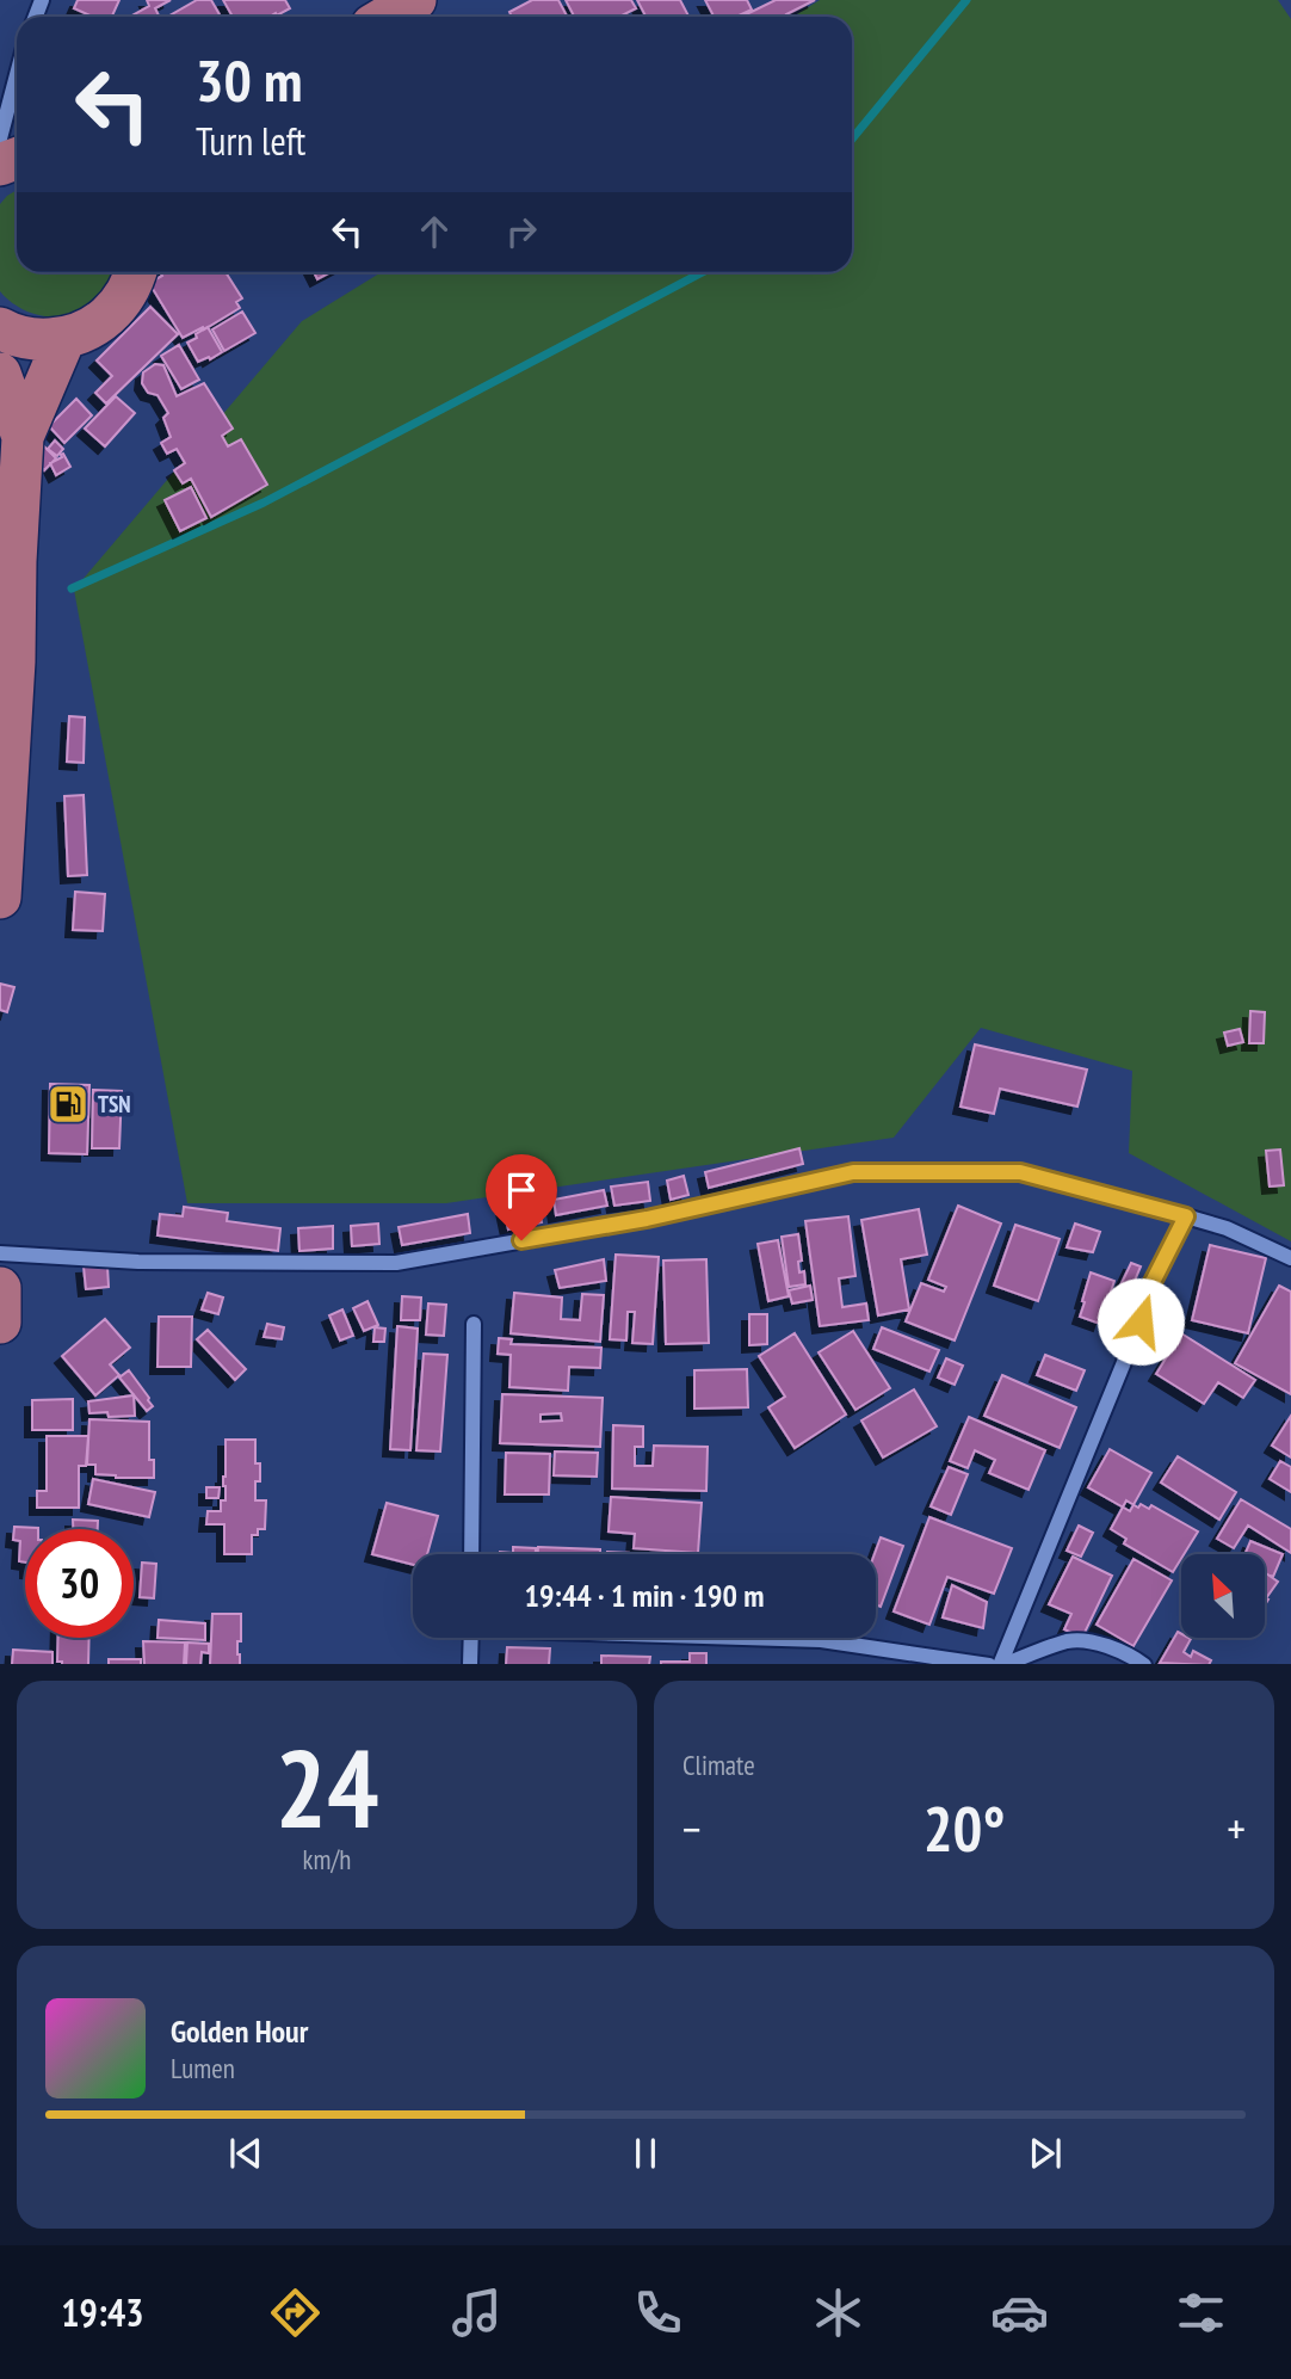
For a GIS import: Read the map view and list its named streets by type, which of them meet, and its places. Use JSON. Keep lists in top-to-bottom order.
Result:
{
  "places": {
    "fuel station": ["TSN"]
  },
  "north": "top left",
  "page": {
    "turn": ["30 m", "Turn left"],
    "limit": "30",
    "trip": "19:44 · 1 min · 190 m",
    "tile": [
      ["24", "km/h"],
      "Climate"
    ],
    "heat": ["−", "20°", "+"],
    "song": ["Golden Hour", "Lumen"],
    "tabs": "19:43"
  }
}
